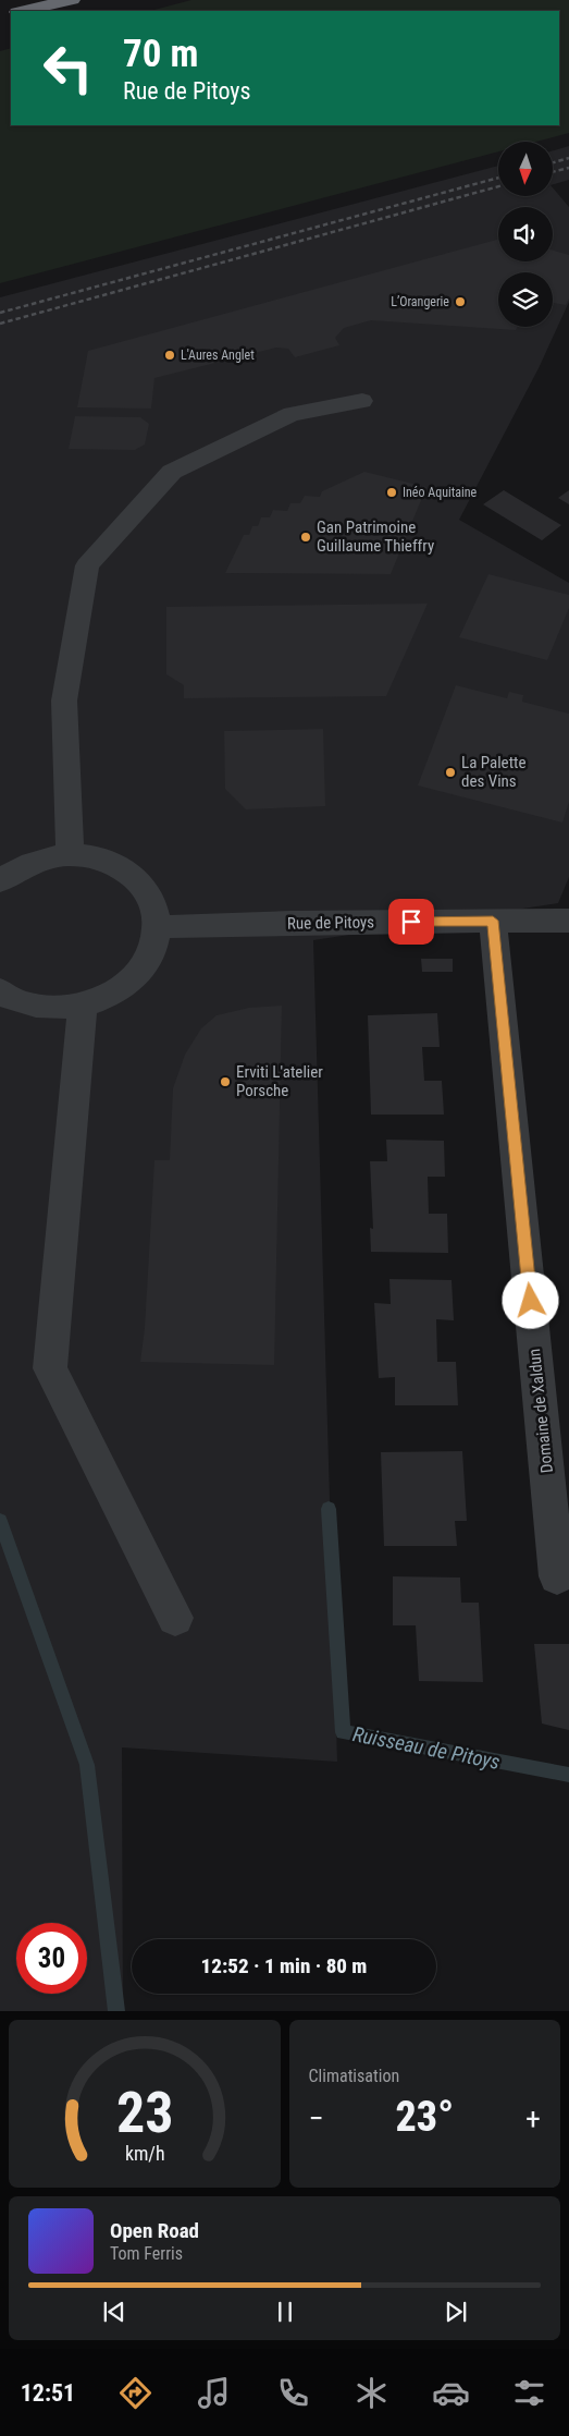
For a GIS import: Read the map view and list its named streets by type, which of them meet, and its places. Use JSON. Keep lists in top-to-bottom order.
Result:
{
  "streets": {
    "street": ["Rue de Pitoys", "Domaine de Xaldun"]
  },
  "crossings": [
    ["Rue de Pitoys", "Domaine de Xaldun"]
  ],
  "water": ["Ruisseau de Pitoys"],
  "places": [
    "L’Orangerie",
    "L'Aures Anglet",
    "Inéo Aquitaine",
    "Gan Patrimoine Guillaume Thieffry",
    "La Palette des Vins",
    "Erviti L'atelier Porsche"
  ],
  "north": "bottom",
  "page": {
    "turn": ["70 m", "Rue de Pitoys"],
    "limit": "30",
    "trip": "12:52 · 1 min · 80 m",
    "tile": "Climatisation",
    "heat": ["−", "23°", "+"],
    "song": ["Open Road", "Tom Ferris"],
    "tabs": "12:51",
    "gauge": ["23", "km/h"]
  }
}
